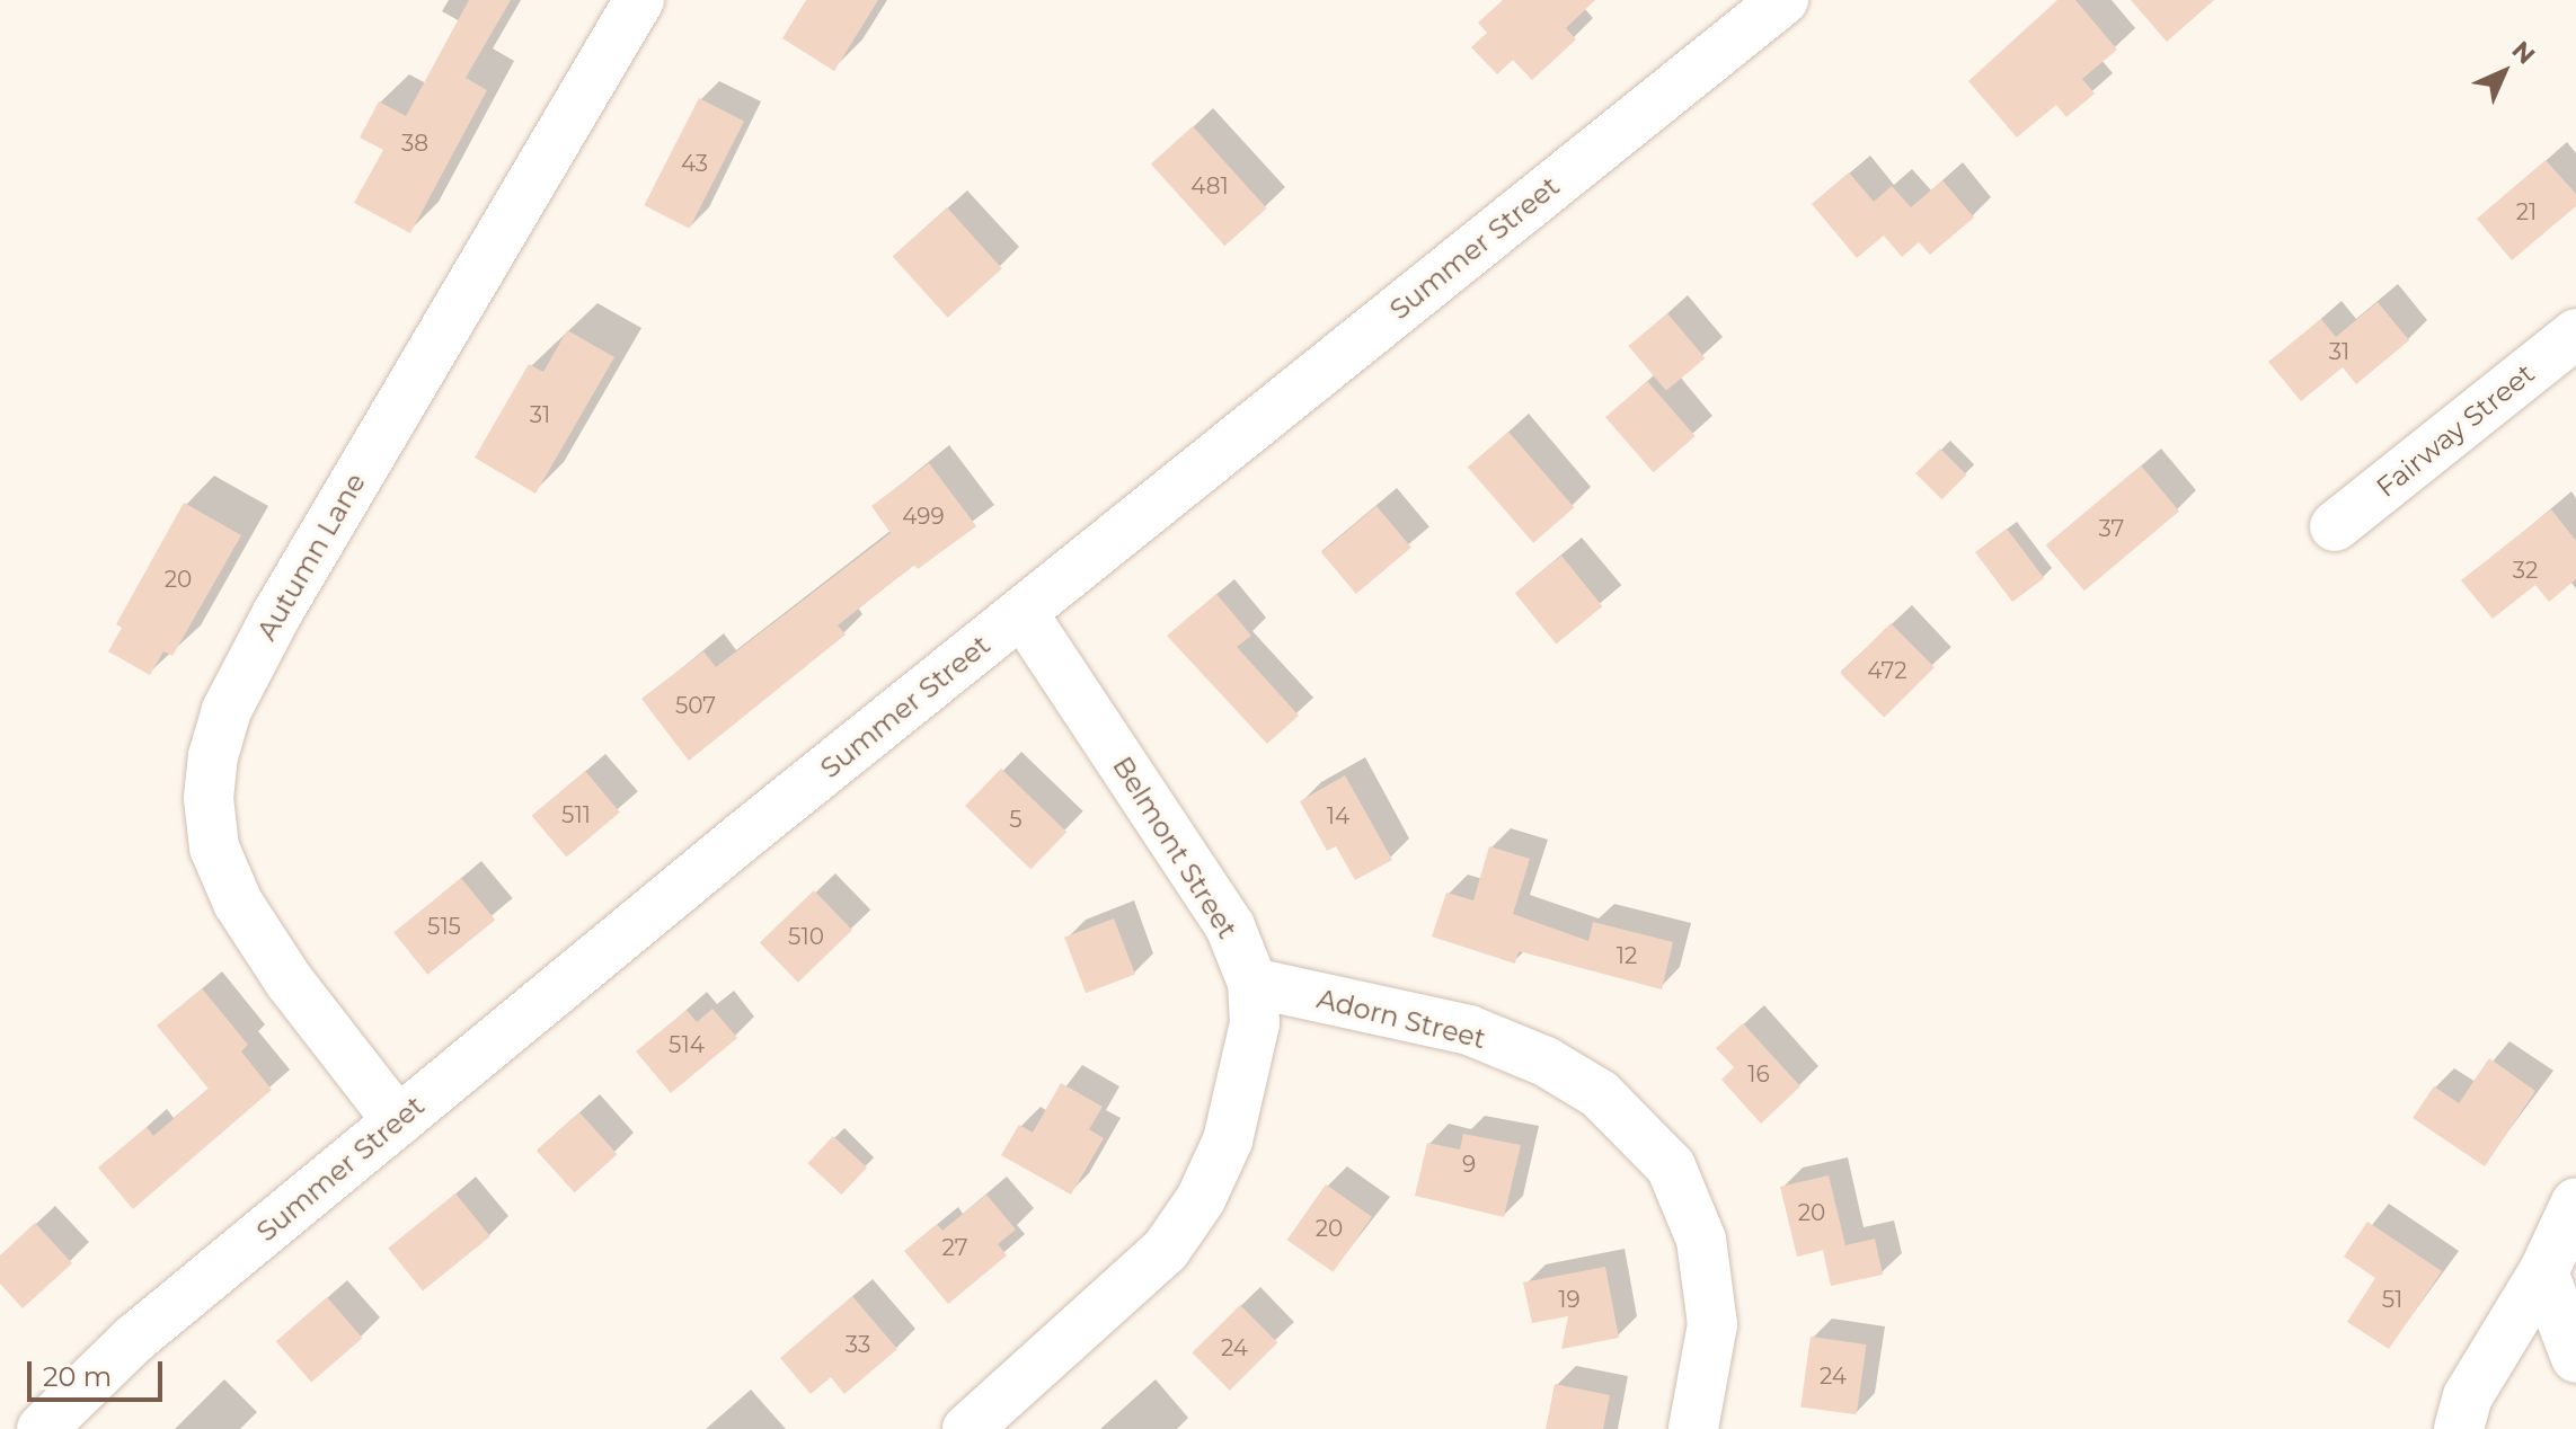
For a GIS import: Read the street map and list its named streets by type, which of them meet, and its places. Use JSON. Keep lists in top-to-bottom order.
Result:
{
  "streets": {
    "street": [
      "Summer Street",
      "Fairway Street",
      "Autumn Lane",
      "Belmont Street",
      "Adorn Street"
    ]
  },
  "crossings": [
    ["Summer Street", "Autumn Lane"],
    ["Summer Street", "Belmont Street"],
    ["Belmont Street", "Adorn Street"]
  ],
  "house_numbers": [
    "38",
    "43",
    "481",
    "21",
    "31",
    "31",
    "499",
    "37",
    "32",
    "20",
    "472",
    "507",
    "511",
    "14",
    "5",
    "515",
    "510",
    "12",
    "514",
    "16",
    "9",
    "20",
    "20",
    "27",
    "19",
    "51",
    "33",
    "24",
    "24"
  ],
  "scale_bar": "20 m",
  "north": "top right"
}
